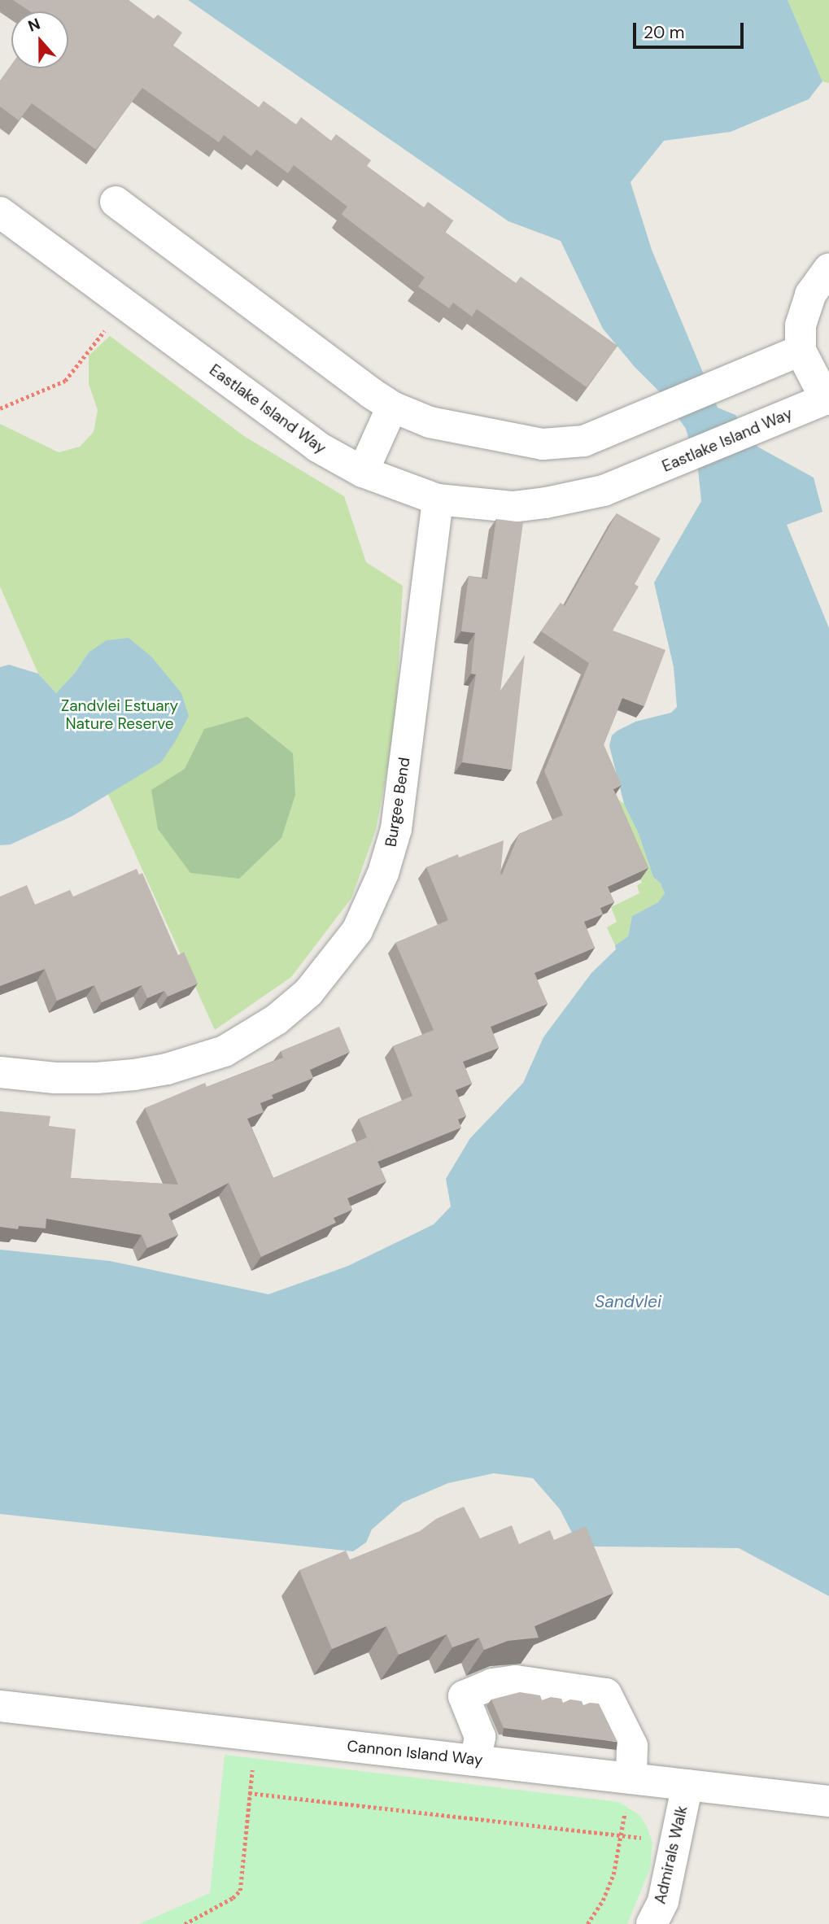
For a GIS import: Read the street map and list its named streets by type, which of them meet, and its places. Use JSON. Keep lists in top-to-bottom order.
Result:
{
  "streets": {
    "street": [
      "Eastlake Island Way",
      "Burgee Bend",
      "Cannon Island Way",
      "Admirals Walk"
    ]
  },
  "crossings": [
    ["Eastlake Island Way", "Burgee Bend"],
    ["Cannon Island Way", "Admirals Walk"]
  ],
  "water": ["Sandvlei"],
  "parks": ["Zandvlei Estuary Nature Reserve"],
  "scale_bar": "20 m",
  "north": "top"
}
